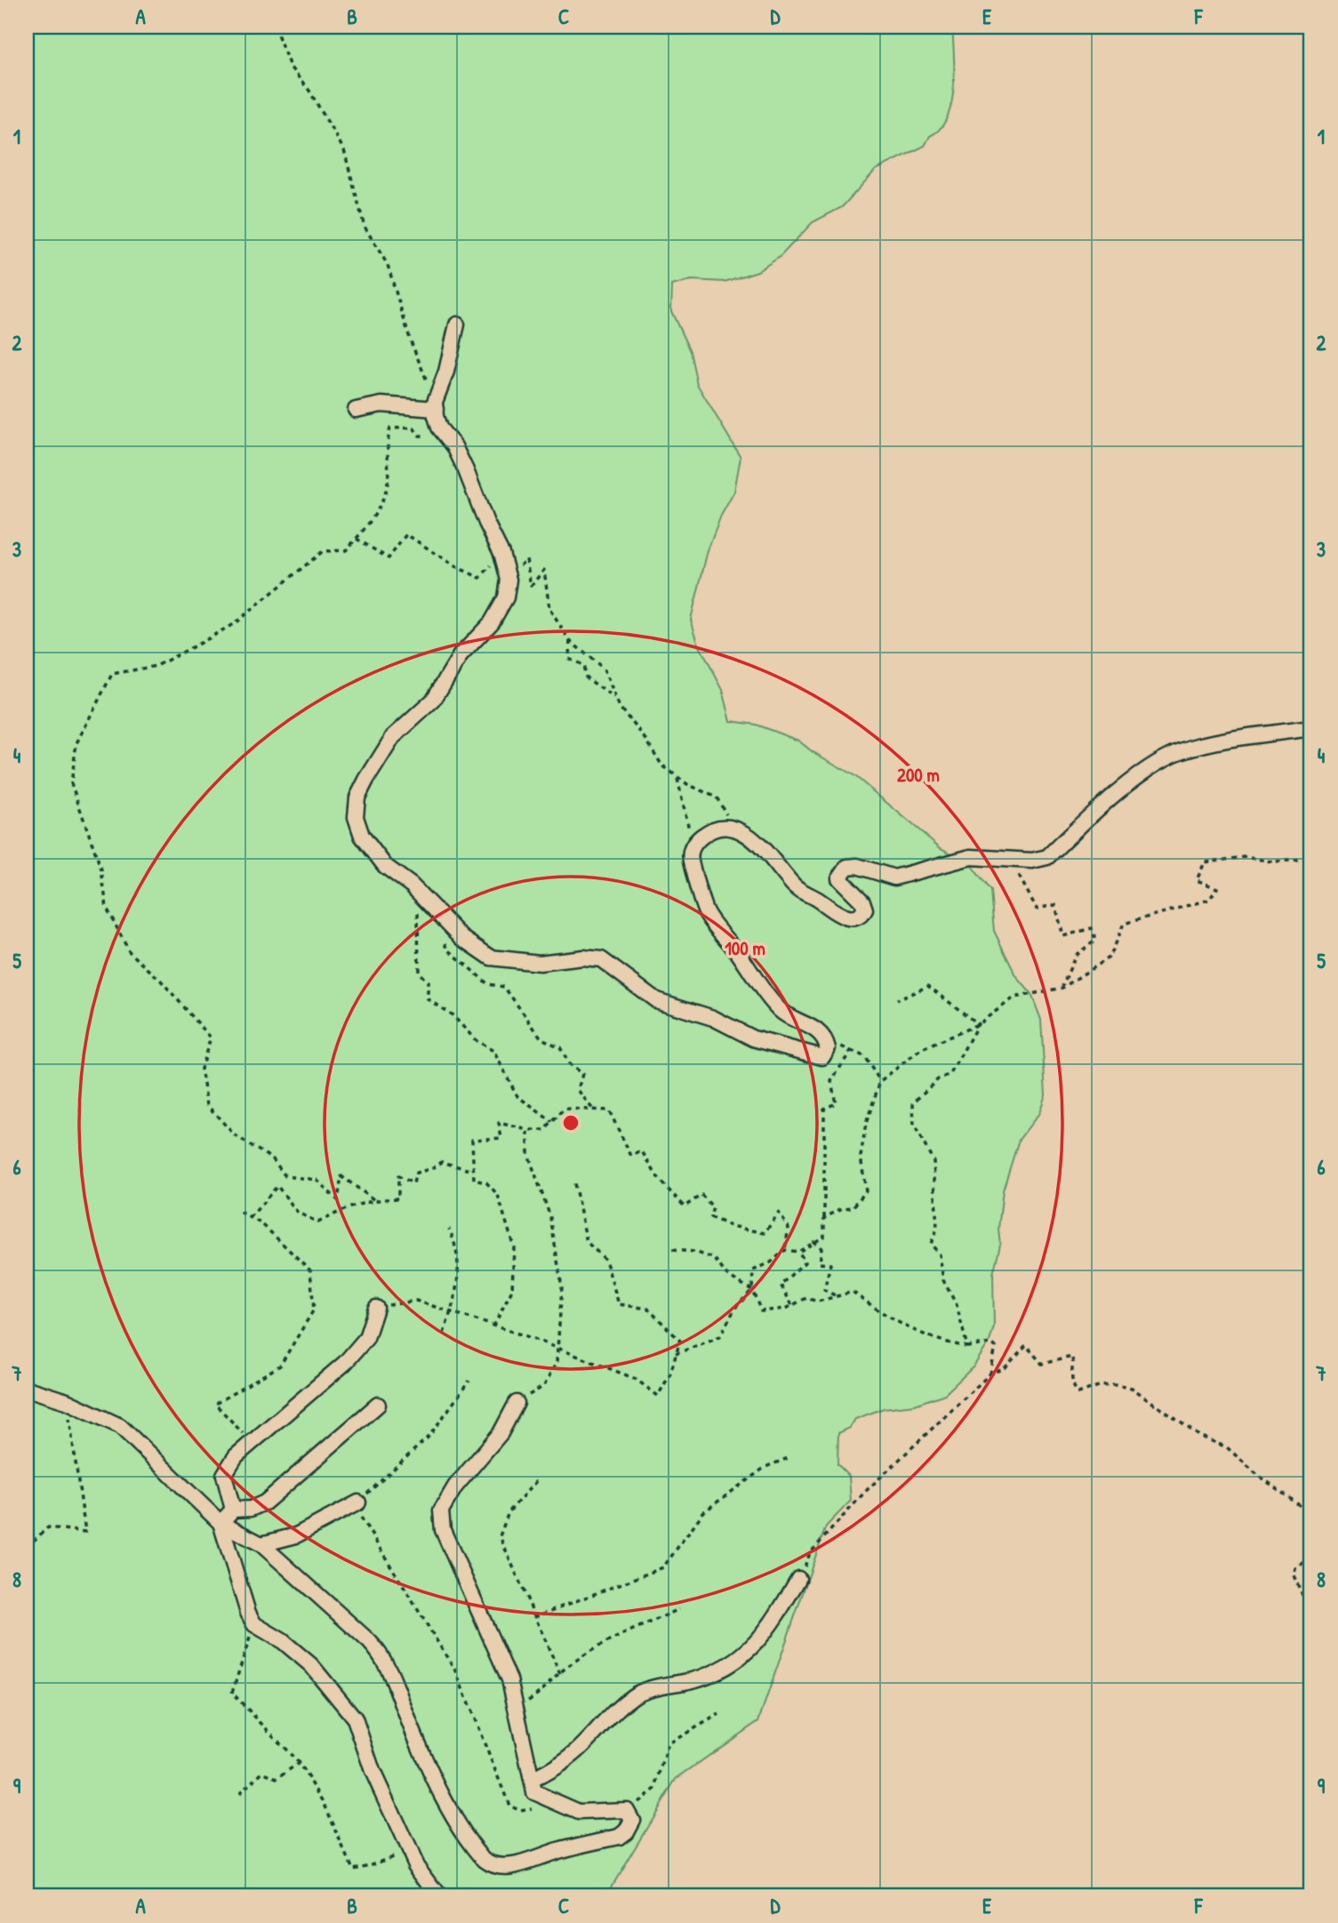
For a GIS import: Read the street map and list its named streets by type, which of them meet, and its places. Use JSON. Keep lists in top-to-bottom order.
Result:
{
  "grid": {
    "columns": [
      "A",
      "B",
      "C",
      "D",
      "E",
      "F"
    ],
    "rows": [
      "1",
      "2",
      "3",
      "4",
      "5",
      "6",
      "7",
      "8",
      "9"
    ]
  },
  "rings": ["200 m", "100 m"]
}
